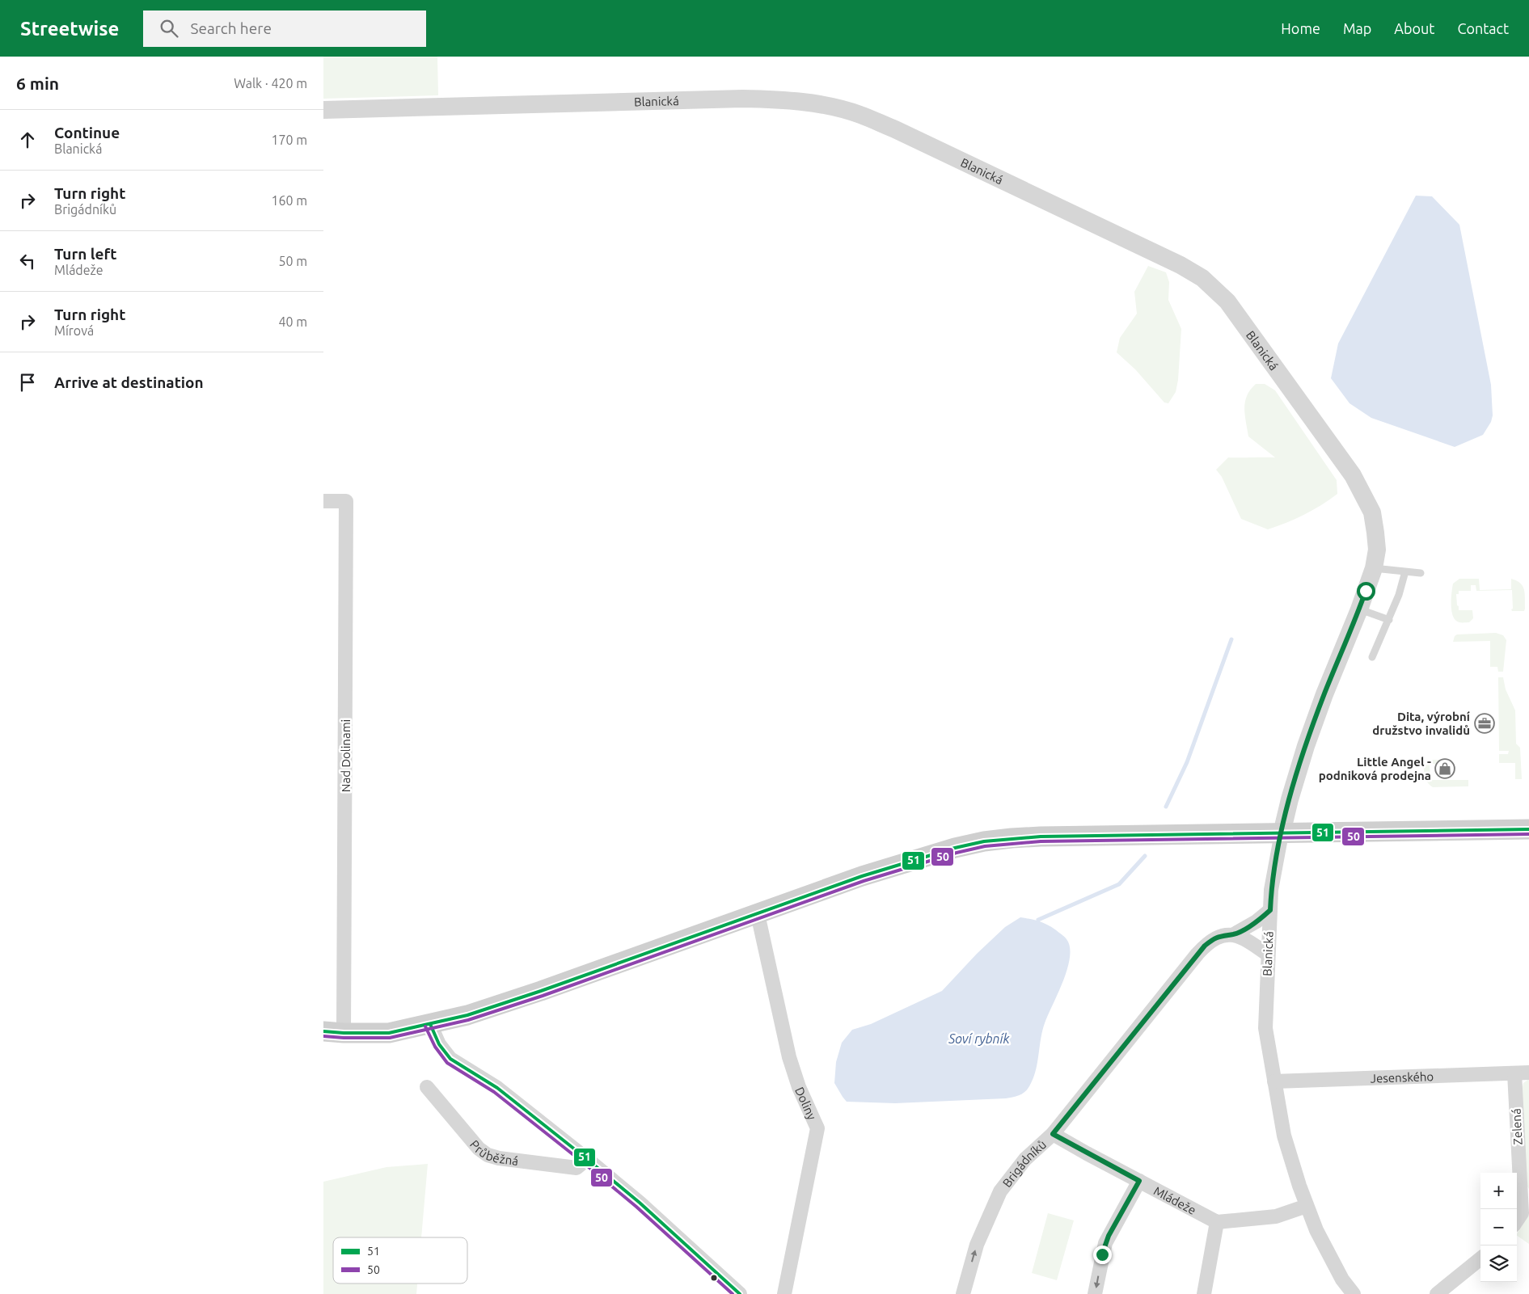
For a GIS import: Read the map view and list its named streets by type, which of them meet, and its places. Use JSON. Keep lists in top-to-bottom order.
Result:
{
  "streets": {
    "street": [
      "Blanická",
      "Nad Dolinami",
      "Jesenského",
      "Doliny",
      "Zelená",
      "Průběžná",
      "Brigádníků",
      "Mládeže"
    ]
  },
  "crossings": [
    ["Blanická", "Jesenského"],
    ["Blanická", "Brigádníků"],
    ["Jesenského", "Zelená"],
    ["Brigádníků", "Mládeže"]
  ],
  "water": ["Soví rybník"],
  "places": {
    "office": ["Dita, výrobní družstvo invalidů"],
    "shop": ["Little Angel - podniková prodejna"]
  },
  "lines": ["transit line 51", "transit line 50"],
  "legend": ["51", "50"],
  "page": {
    "header": "Streetwise",
    "search": "Search here",
    "nav": [
      "Home",
      "Map",
      "About",
      "Contact"
    ],
    "heading": ["6 min", "Walk · 420 m"],
    "list": [
      ["Continue", "Blanická", "170 m"],
      ["Turn right", "Brigádníků", "160 m"],
      ["Turn left", "Mládeže", "50 m"],
      ["Turn right", "Mírová", "40 m"],
      "Arrive at destination"
    ],
    "map_buttons": ["+", "−"]
  }
}
